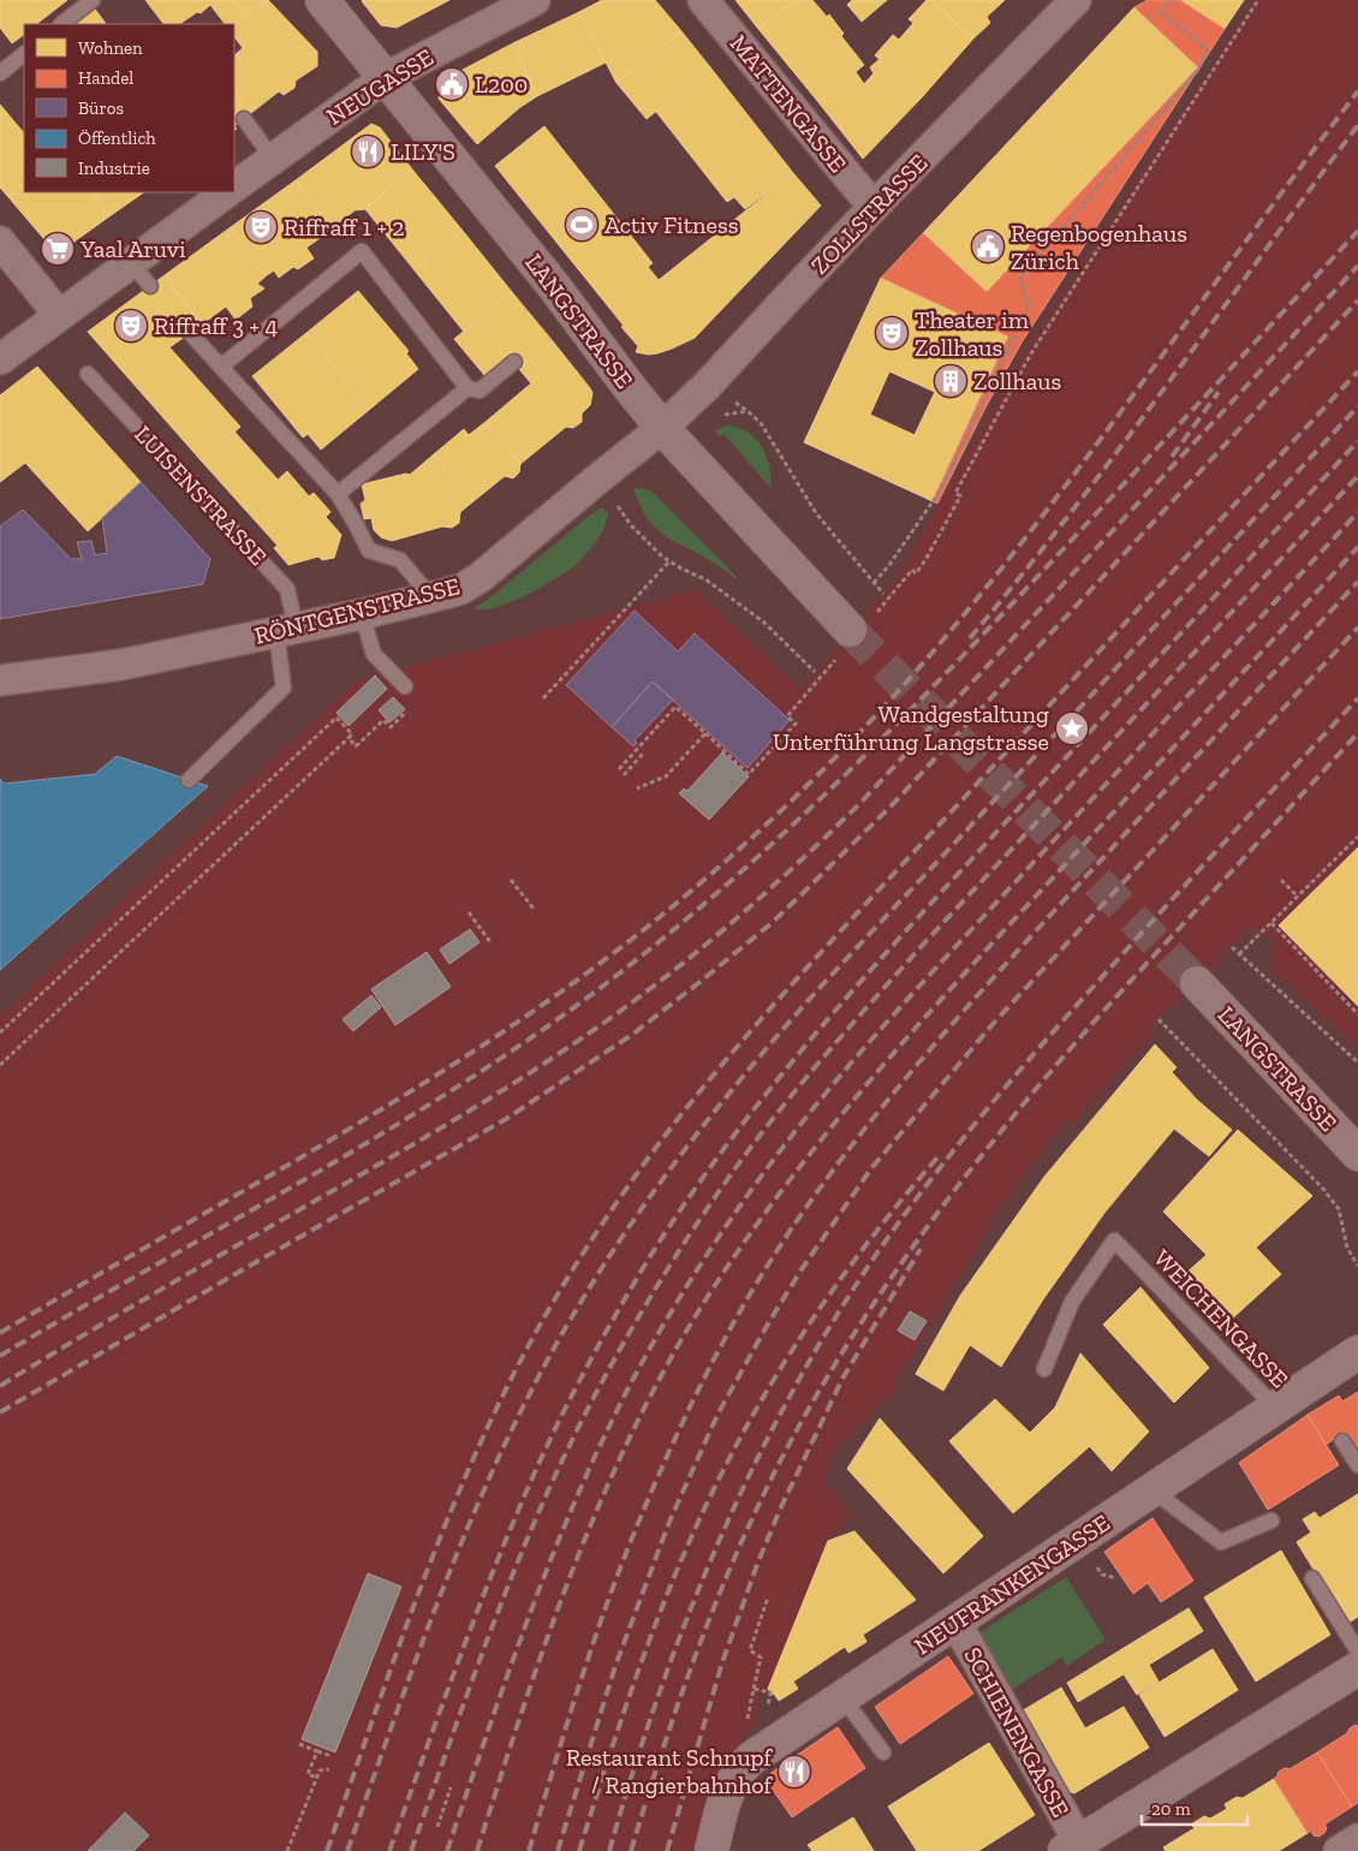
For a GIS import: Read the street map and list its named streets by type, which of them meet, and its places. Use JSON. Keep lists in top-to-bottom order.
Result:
{
  "streets": {
    "street": [
      "NEUGASSE",
      "MATTENGASSE",
      "ZOLLSTRASSE",
      "LANGSTRASSE",
      "RÖNTGENSTRASSE",
      "NEUFRANKENGASSE",
      "SCHIENENGASSE"
    ],
    "lane": ["LUISENSTRASSE", "WEICHENGASSE"]
  },
  "crossings": [
    ["NEUGASSE", "LANGSTRASSE"],
    ["MATTENGASSE", "ZOLLSTRASSE"],
    ["ZOLLSTRASSE", "LANGSTRASSE"],
    ["ZOLLSTRASSE", "RÖNTGENSTRASSE"],
    ["LANGSTRASSE", "RÖNTGENSTRASSE"],
    ["LUISENSTRASSE", "RÖNTGENSTRASSE"],
    ["WEICHENGASSE", "NEUFRANKENGASSE"],
    ["NEUFRANKENGASSE", "SCHIENENGASSE"]
  ],
  "places": {
    "public building": ["L200", "Regenbogenhaus Zürich"],
    "restaurant": ["LILY'S", "Restaurant Schnupf / Rangierbahnhof"],
    "sports": ["Activ Fitness"],
    "theatre": ["Riffraff 1 + 2", "Riffraff 3 + 4", "Theater im Zollhaus"],
    "supermarket": ["Yaal Aruvi"],
    "building": ["Zollhaus"],
    "place": ["Wandgestaltung Unterführung Langstrasse"]
  },
  "legend": [
    "Wohnen",
    "Handel",
    "Büros",
    "Öffentlich",
    "Industrie"
  ],
  "scale_bar": "20 m"
}
